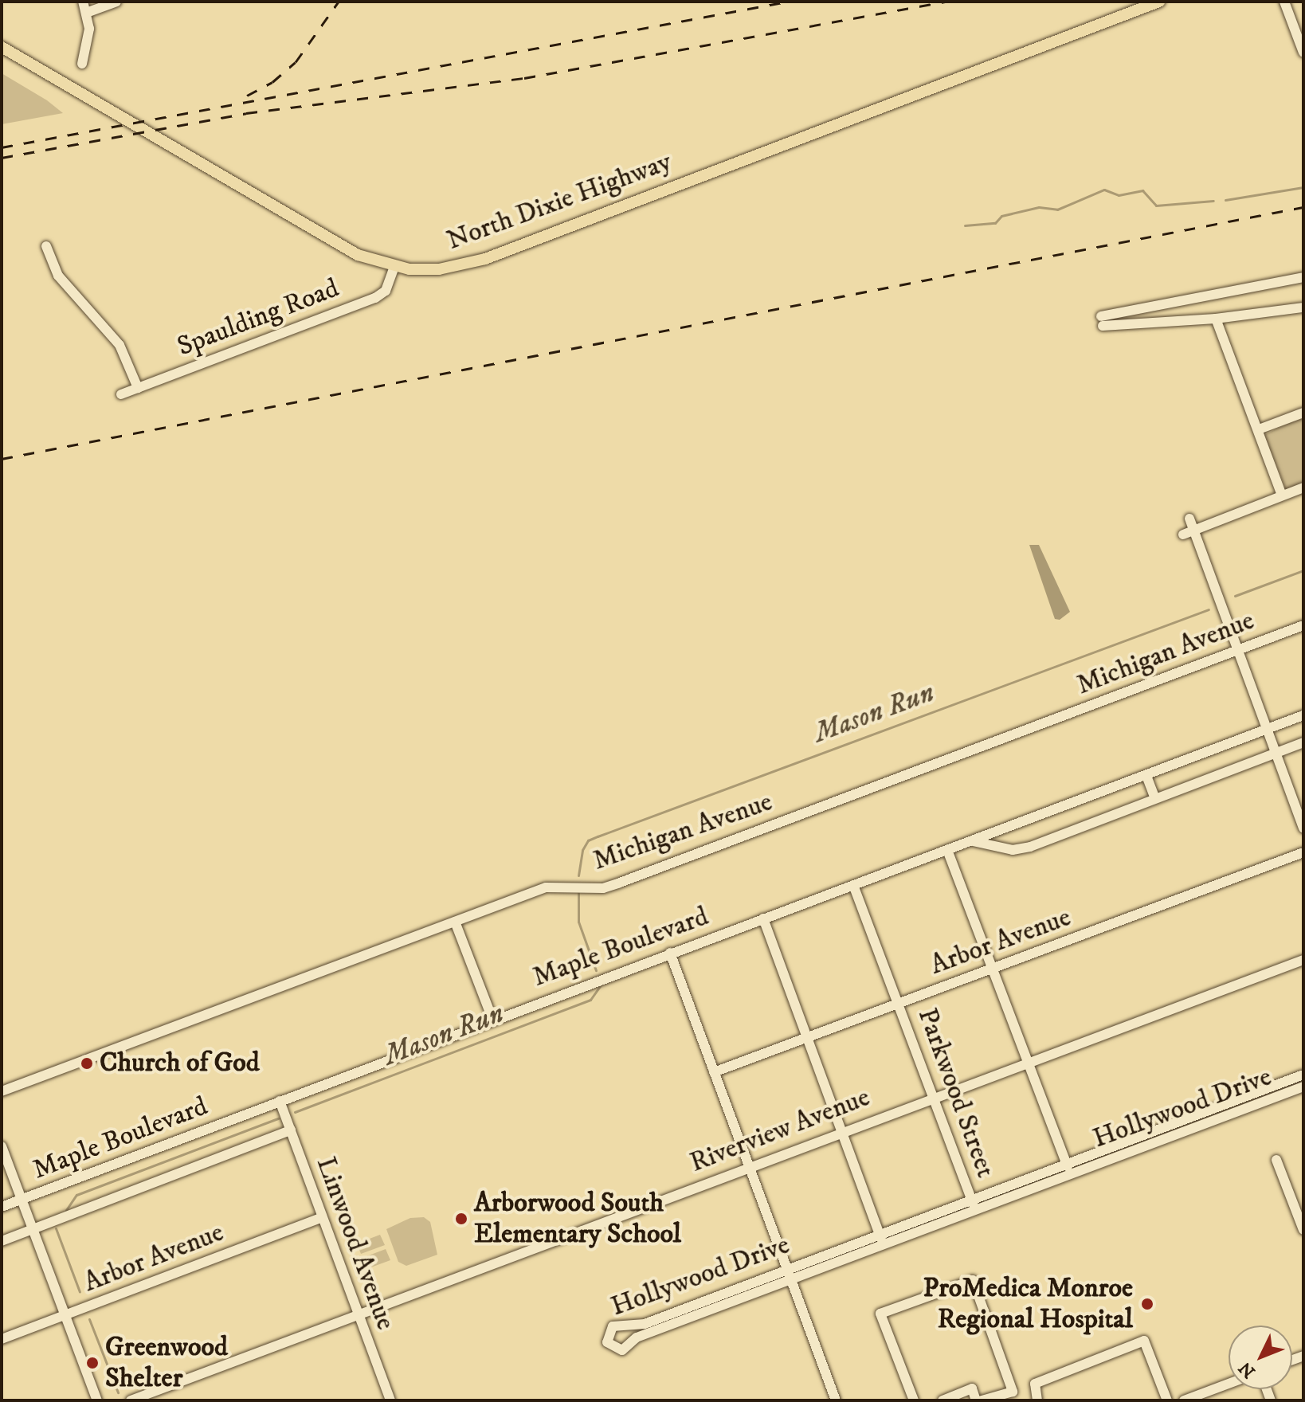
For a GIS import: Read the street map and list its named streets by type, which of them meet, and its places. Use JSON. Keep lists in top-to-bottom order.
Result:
{
  "streets": {
    "main road": ["North Dixie Highway"],
    "street": [
      "Spaulding Road",
      "Michigan Avenue",
      "Arbor Avenue",
      "Maple Boulevard",
      "Parkwood Street",
      "Hollywood Drive",
      "Riverview Avenue",
      "Linwood Avenue"
    ]
  },
  "crossings": [
    ["North Dixie Highway", "Spaulding Road"],
    ["Arbor Avenue", "Parkwood Street"],
    ["Arbor Avenue", "Linwood Avenue"],
    ["Maple Boulevard", "Parkwood Street"],
    ["Maple Boulevard", "Linwood Avenue"],
    ["Parkwood Street", "Hollywood Drive"],
    ["Parkwood Street", "Riverview Avenue"],
    ["Riverview Avenue", "Linwood Avenue"]
  ],
  "water": ["Mason Run"],
  "places": [
    "Church of God",
    "Arborwood South Elementary School",
    "ProMedica Monroe Regional Hospital",
    "Greenwood Shelter"
  ],
  "north": "bottom left"
}
